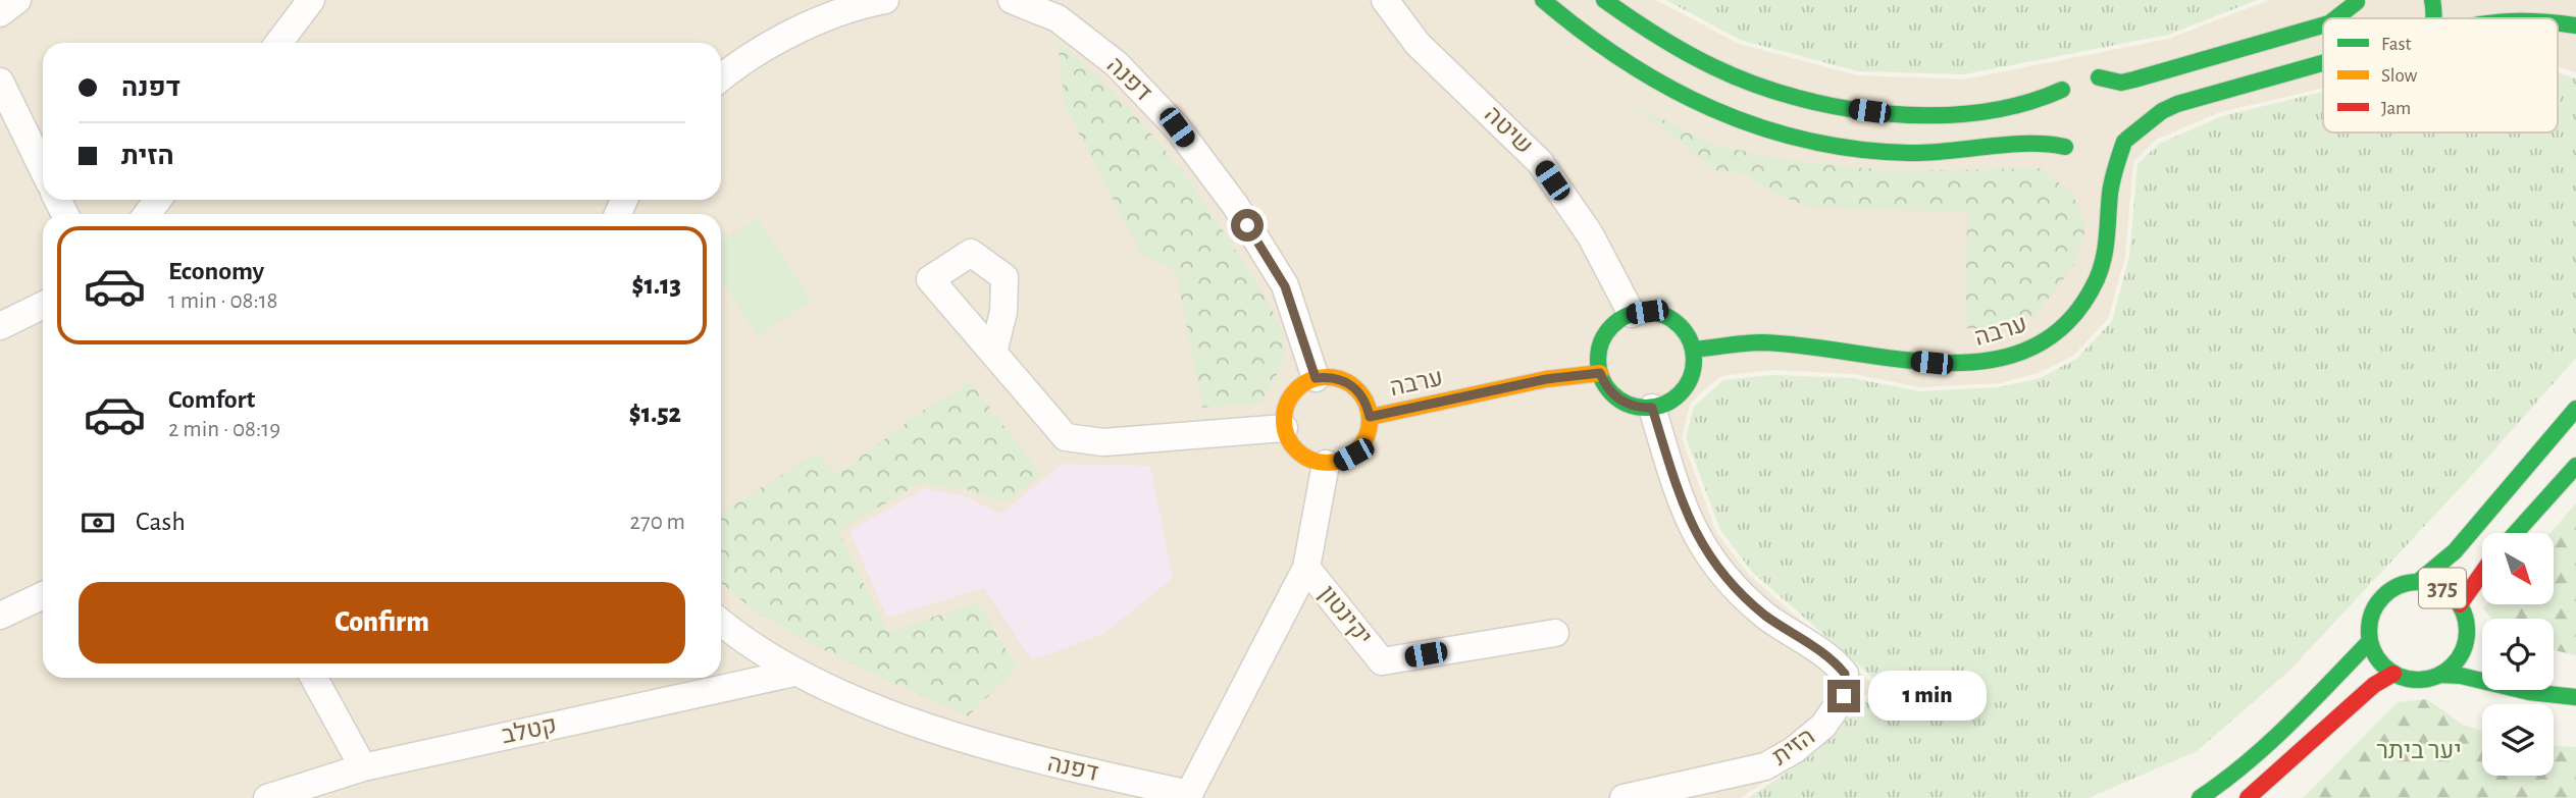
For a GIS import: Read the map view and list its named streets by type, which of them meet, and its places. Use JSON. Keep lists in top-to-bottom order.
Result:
{
  "streets": {
    "street": [
      "דפנה",
      "שיטה",
      "ערבה",
      "375",
      "יקינטון",
      "קטלב",
      "הזית"
    ]
  },
  "crossings": [
    ["דפנה", "ערבה"],
    ["דפנה", "יקינטון"],
    ["דפנה", "קטלב"],
    ["שיטה", "ערבה"],
    ["שיטה", "הזית"],
    ["ערבה", "הזית"]
  ],
  "parks": ["יער ביתר"],
  "legend": ["Fast", "Slow", "Jam"],
  "north": "bottom right",
  "page": {
    "banner": ["דפנה", "הזית"],
    "list": [
      {
        "name": "Economy",
        "note": "1 min · 08:18",
        "value": "$1.13"
      },
      {
        "name": "Comfort",
        "note": "2 min · 08:19",
        "value": "$1.52"
      }
    ],
    "pay": ["Cash", "270 m"],
    "buttons": "Confirm",
    "bubble": "1 min"
  }
}
